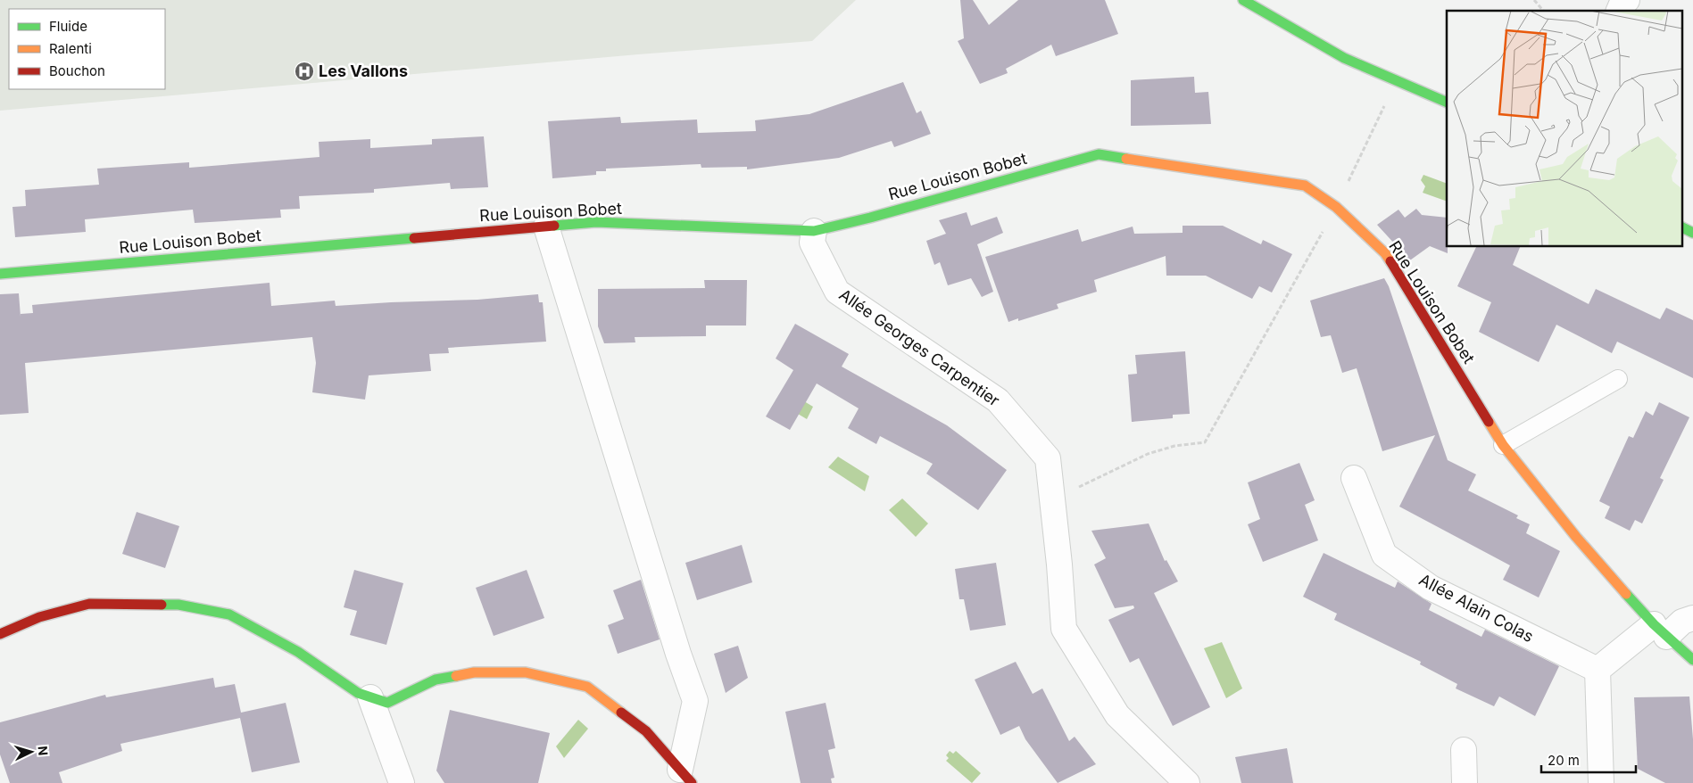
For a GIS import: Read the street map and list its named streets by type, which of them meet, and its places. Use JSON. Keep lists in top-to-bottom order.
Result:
{
  "streets": {
    "street": ["Rue Louison Bobet", "Allée Georges Carpentier", "Allée Alain Colas"]
  },
  "crossings": [
    ["Rue Louison Bobet", "Allée Georges Carpentier"]
  ],
  "places": {
    "hospital": ["Les Vallons"]
  },
  "legend": ["Fluide", "Ralenti", "Bouchon"],
  "scale_bar": "20 m",
  "north": "right"
}
